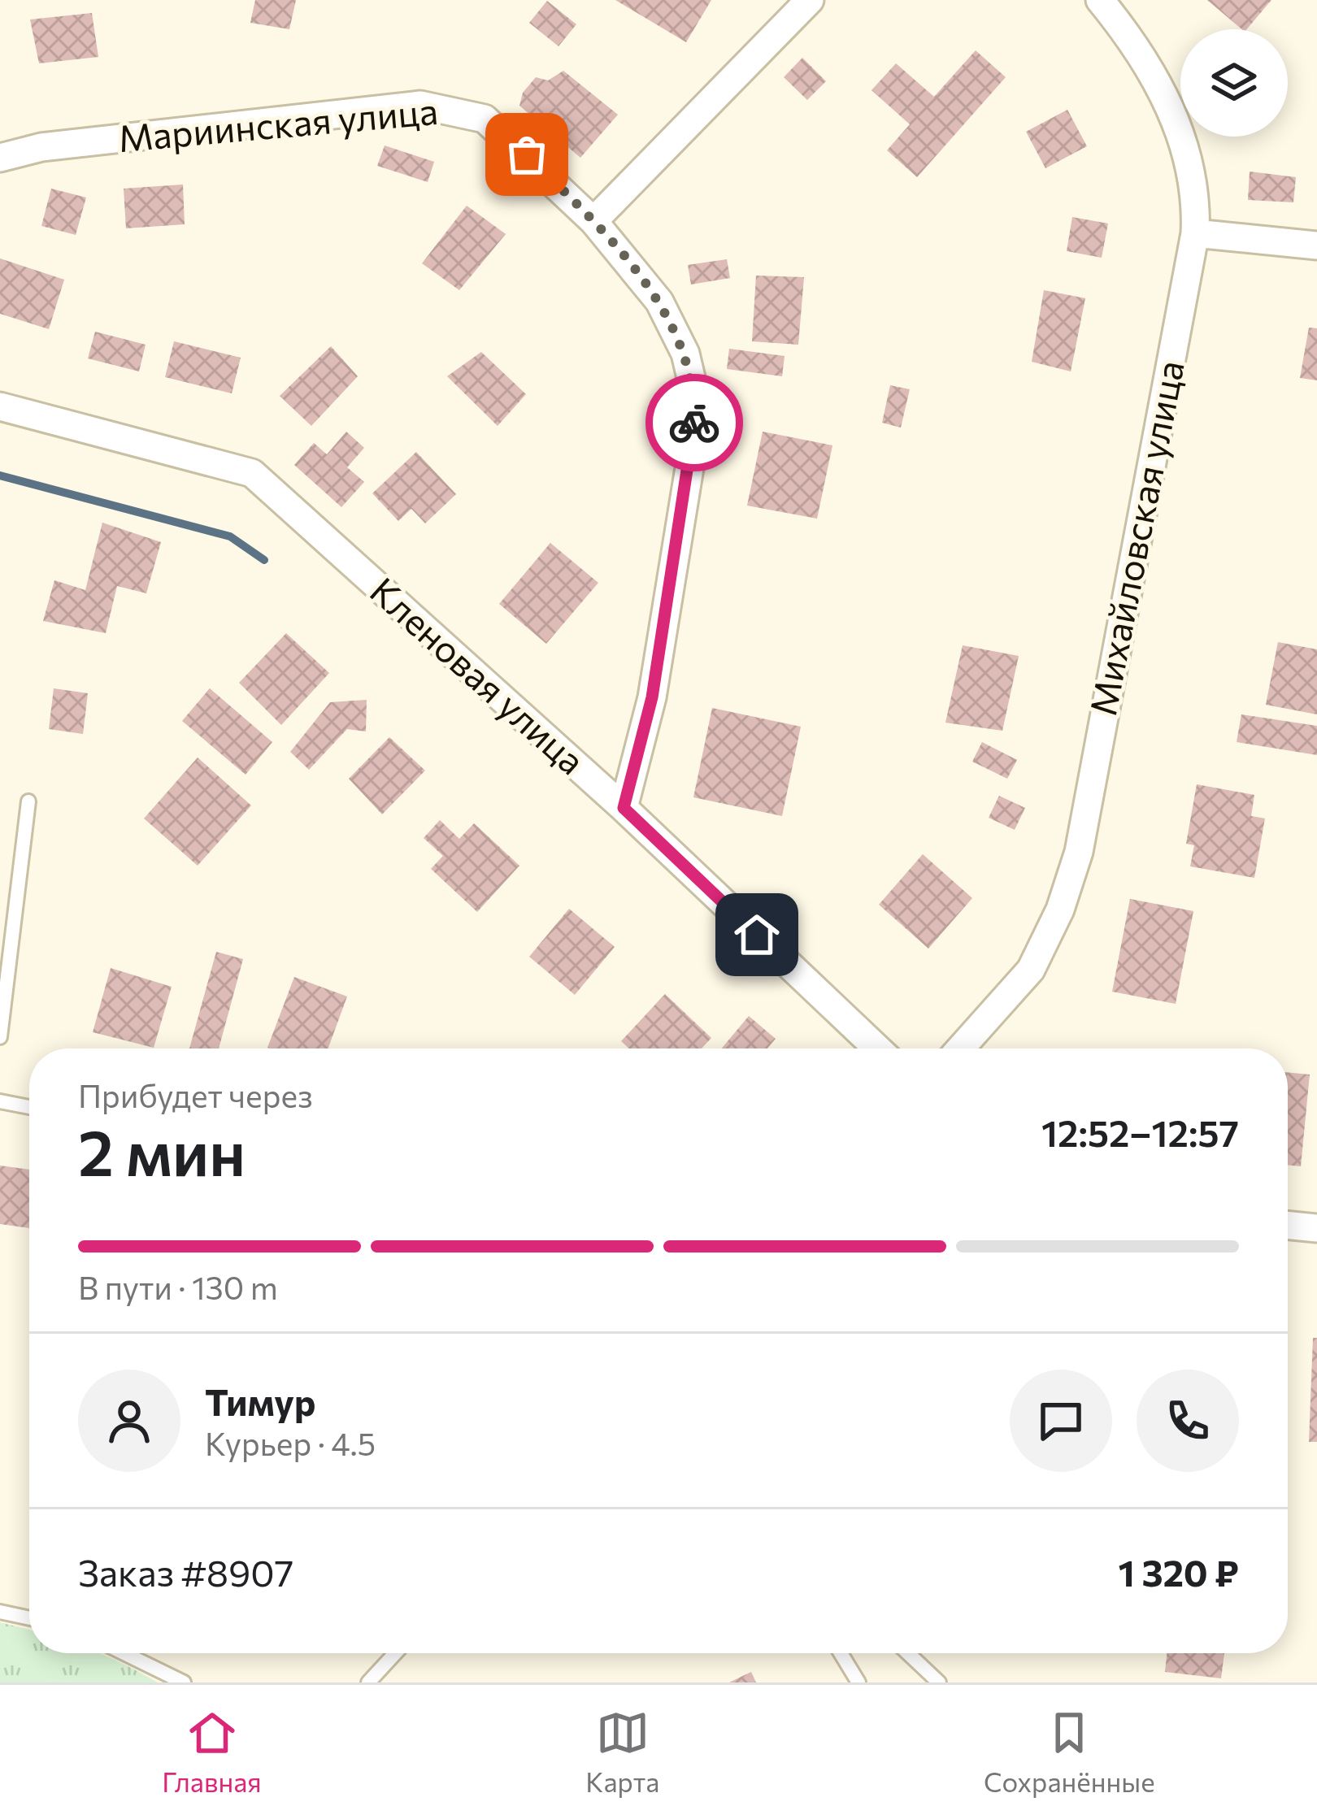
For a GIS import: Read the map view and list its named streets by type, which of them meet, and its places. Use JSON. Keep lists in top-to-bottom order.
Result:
{
  "streets": {
    "street": ["Мариинская улица", "Михайловская улица", "Кленовая улица"]
  },
  "crossings": [
    ["Мариинская улица", "Кленовая улица"]
  ],
  "page": {
    "heading": ["2 мин", "Прибудет через", "12:52–12:57"],
    "panel": [
      "Тимур",
      "Курьер · 4.5",
      "Заказ #8907",
      "1 320 ₽"
    ],
    "bar": "В пути · 130 m",
    "tabs": ["Главная", "Карта", "Сохранённые"]
  }
}
